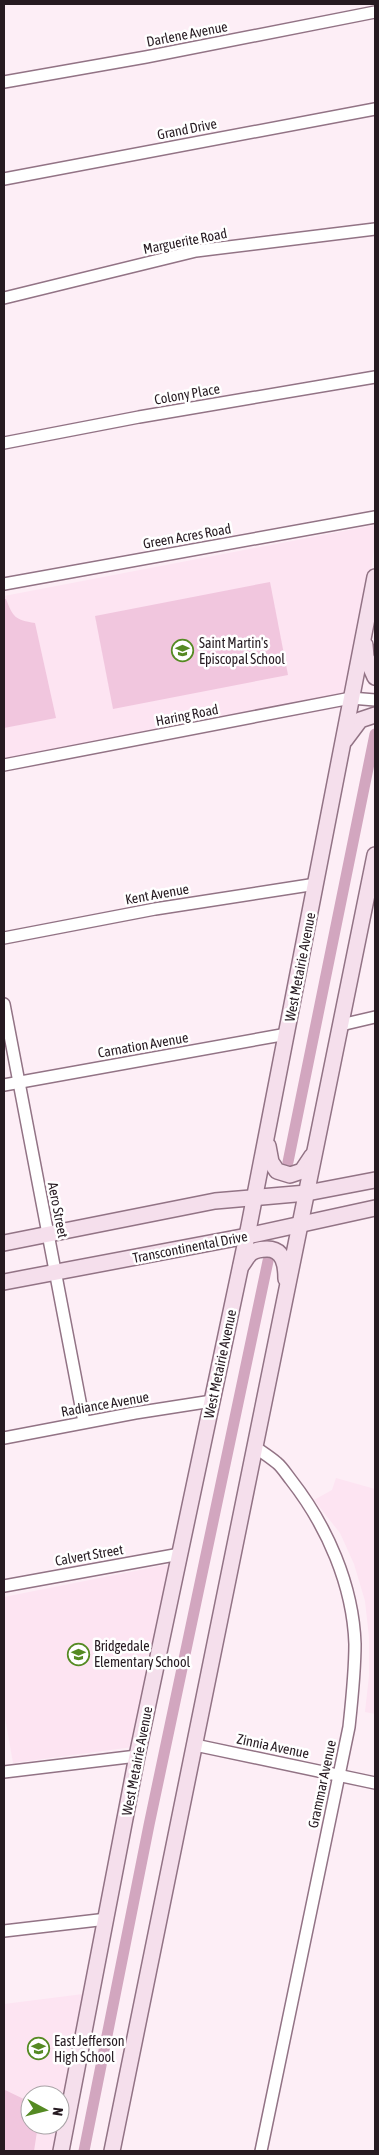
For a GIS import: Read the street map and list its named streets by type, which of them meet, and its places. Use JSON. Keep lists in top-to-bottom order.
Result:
{
  "streets": {
    "main road": ["West Metairie Avenue", "Transcontinental Drive"],
    "street": [
      "Darlene Avenue",
      "Grand Drive",
      "Marguerite Road",
      "Colony Place",
      "Green Acres Road",
      "Haring Road",
      "Kent Avenue",
      "Carnation Avenue",
      "Aero Street",
      "Radiance Avenue",
      "Calvert Street",
      "Zinnia Avenue",
      "Grammar Avenue"
    ]
  },
  "crossings": [
    ["Haring Road", "West Metairie Avenue"],
    ["Kent Avenue", "West Metairie Avenue"],
    ["West Metairie Avenue", "Carnation Avenue"],
    ["West Metairie Avenue", "Transcontinental Drive"],
    ["West Metairie Avenue", "Radiance Avenue"],
    ["West Metairie Avenue", "Calvert Street"],
    ["Carnation Avenue", "Aero Street"],
    ["Aero Street", "Transcontinental Drive"],
    ["Aero Street", "Radiance Avenue"],
    ["Zinnia Avenue", "Grammar Avenue"]
  ],
  "places": {
    "school or university": ["Saint Martin's Episcopal School", "Bridgedale Elementary School", "East Jefferson High School"]
  },
  "north": "right"
}
